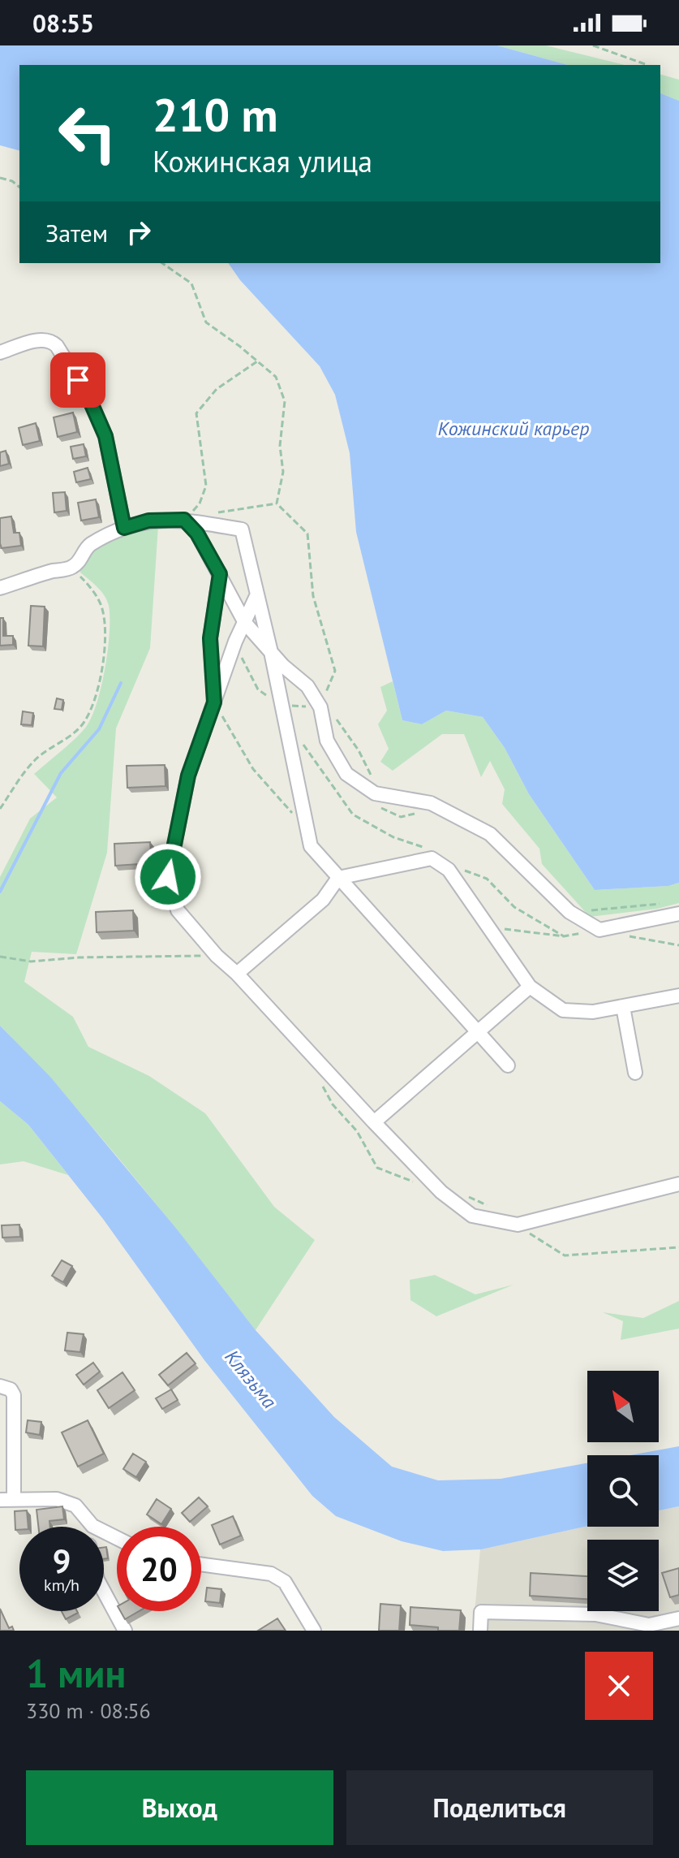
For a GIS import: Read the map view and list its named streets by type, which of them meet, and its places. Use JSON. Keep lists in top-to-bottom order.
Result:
{
  "water": ["Кожинский карьер", "Клязьма"],
  "north": "top left",
  "page": {
    "status": "08:55",
    "turn": ["210 m", "Кожинская улица"],
    "then": "Затем",
    "speed": "9 km/h",
    "limit": "20",
    "heading": ["1 мин", "330 m · 08:56"],
    "buttons": ["Выход", "Поделиться"]
  }
}
